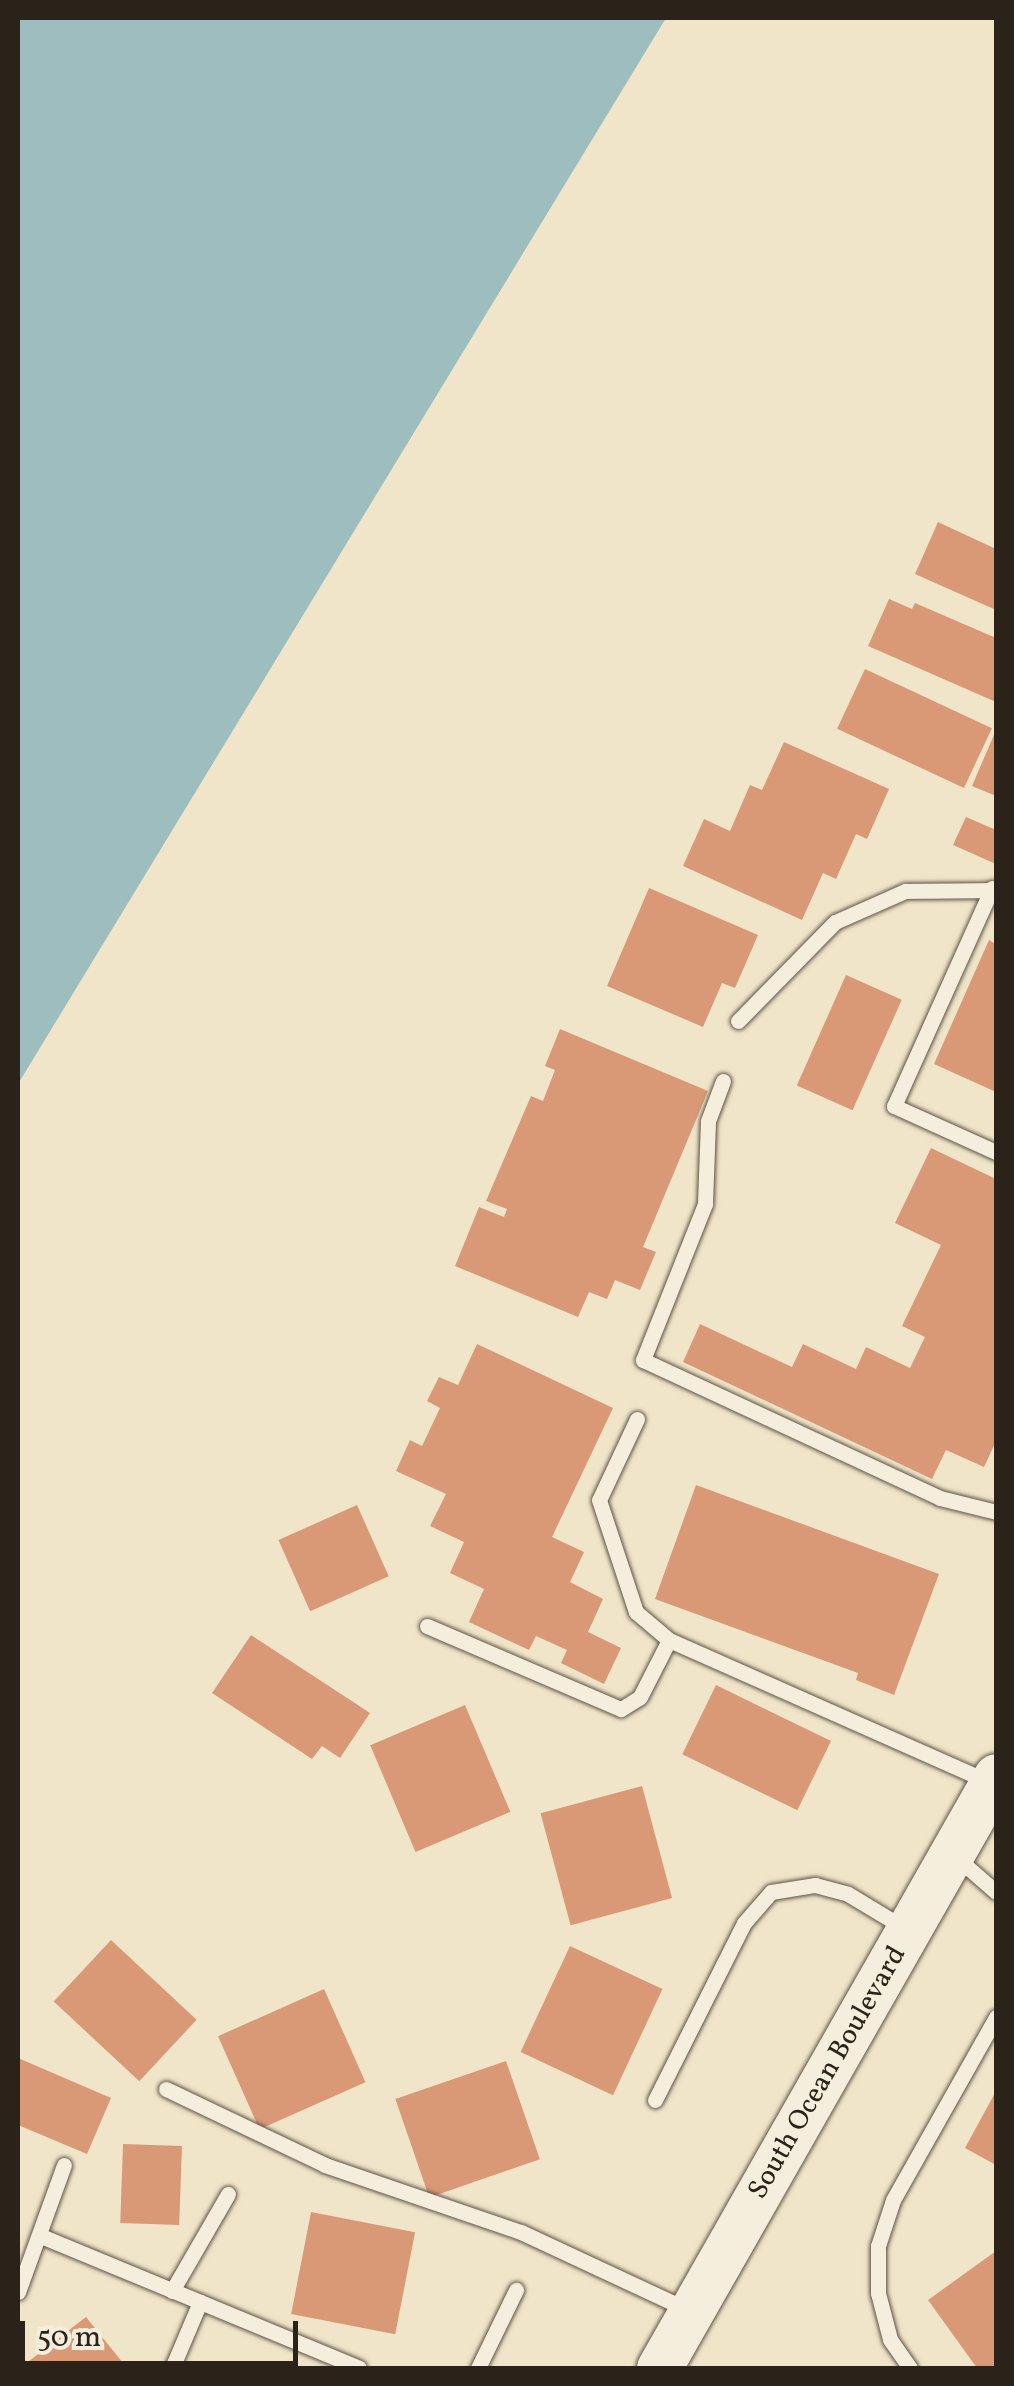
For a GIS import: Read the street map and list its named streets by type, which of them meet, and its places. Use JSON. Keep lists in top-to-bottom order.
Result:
{
  "streets": {
    "main road": ["South Ocean Boulevard"]
  },
  "scale_bar": "50 m"
}
